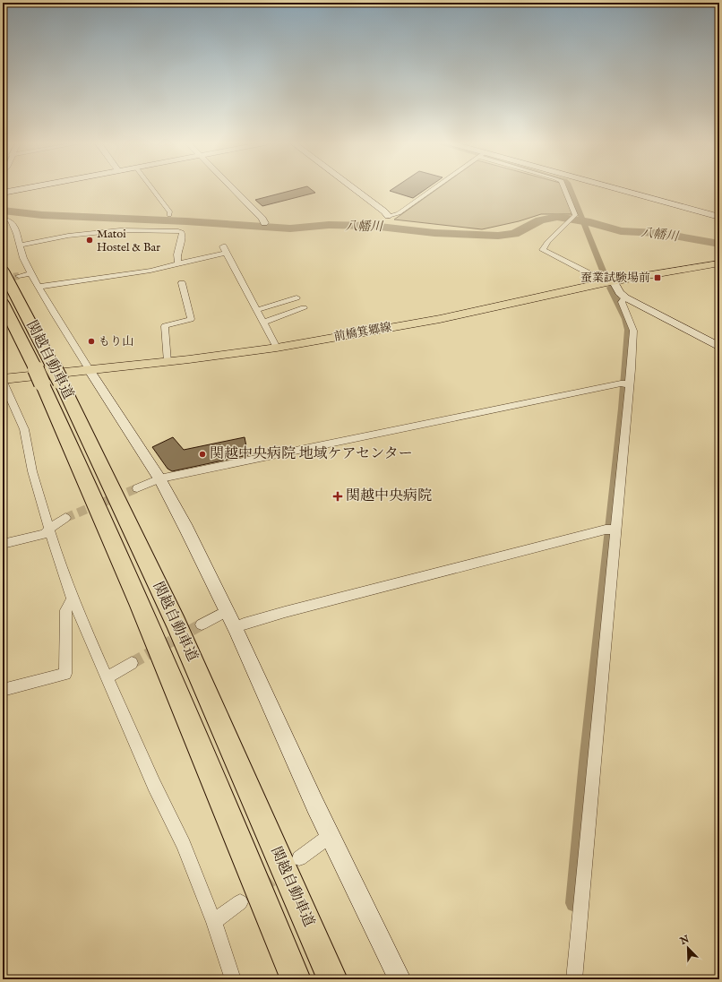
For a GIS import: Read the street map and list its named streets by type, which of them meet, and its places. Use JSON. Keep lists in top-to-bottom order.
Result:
{
  "streets": {
    "highway": ["関越自動車道"],
    "main road": ["前橋箕郷線"]
  },
  "water": ["八幡川"],
  "places": {
    "other": ["Matoi Hostel & Bar", "もり山", "関越中央病院 地域ケアセンター"],
    "transit": ["蚕業試験場前"],
    "health": ["関越中央病院"]
  },
  "north": "top left"
}
